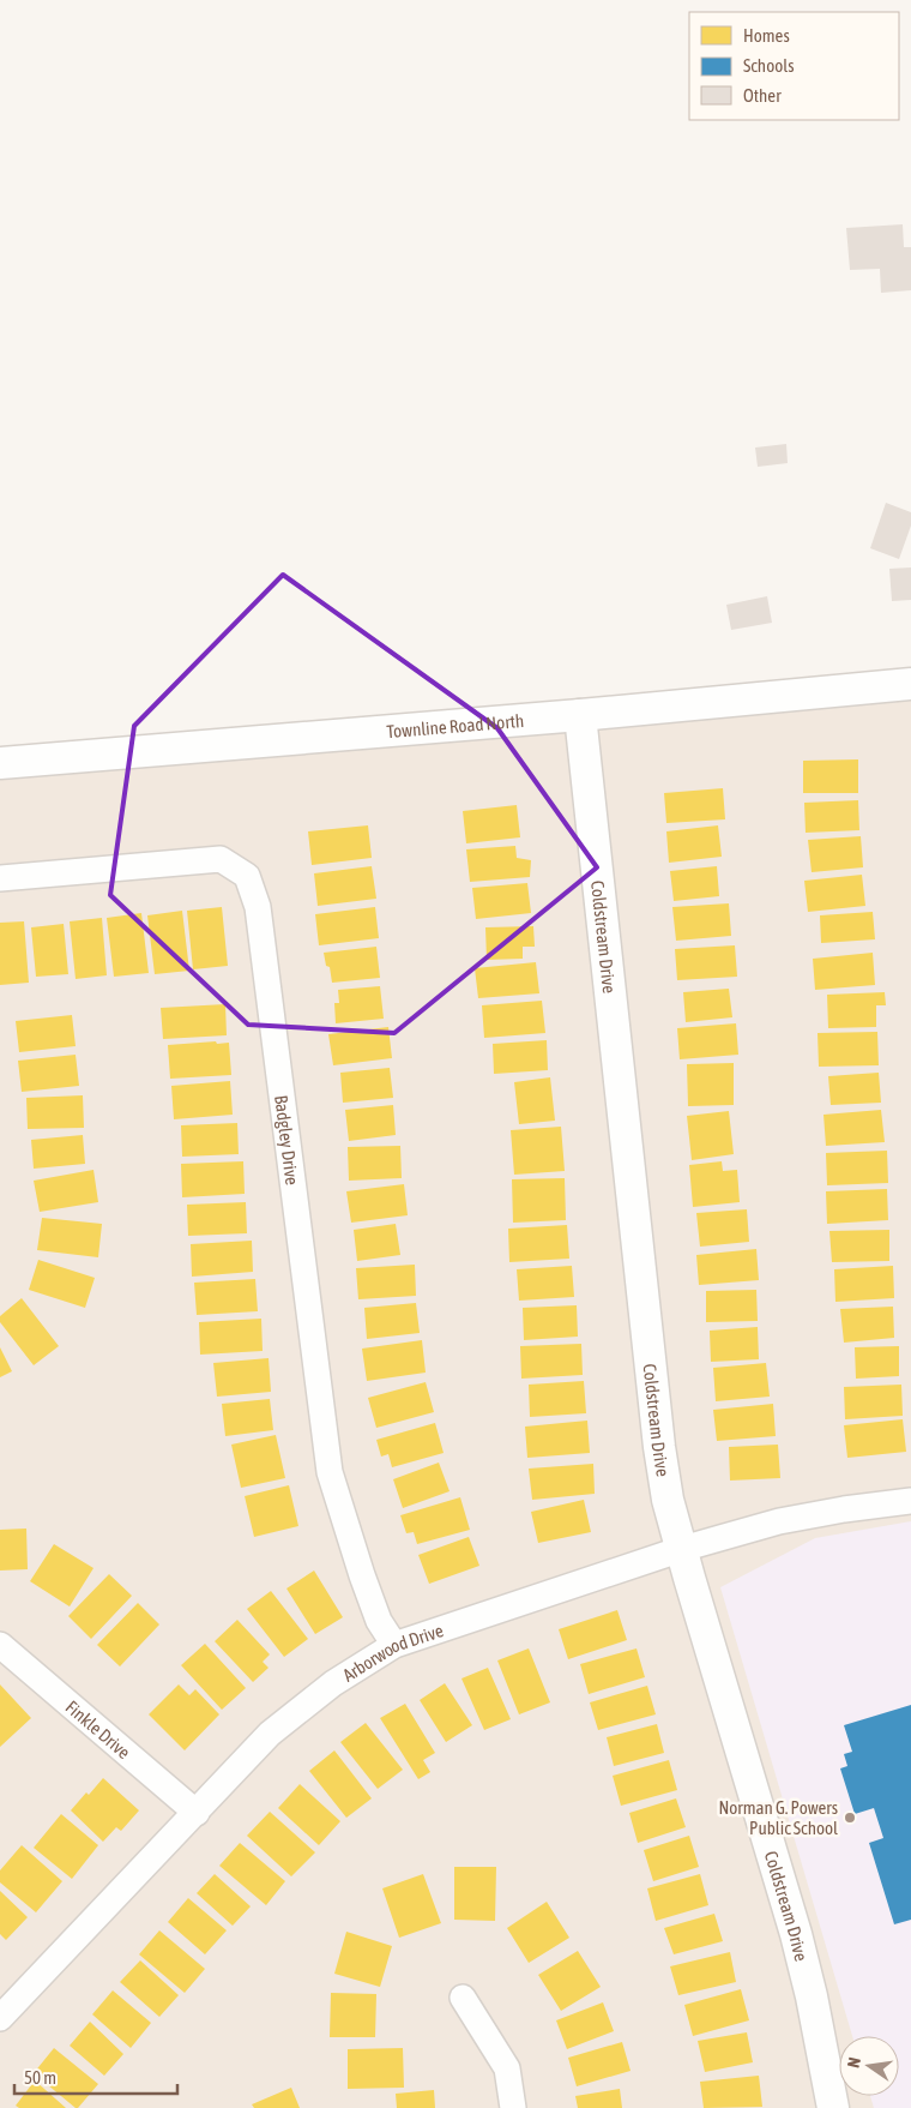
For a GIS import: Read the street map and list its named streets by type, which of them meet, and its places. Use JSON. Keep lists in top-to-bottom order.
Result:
{
  "streets": {
    "street": [
      "Townline Road North",
      "Coldstream Drive",
      "Badgley Drive",
      "Arborwood Drive",
      "Finkle Drive"
    ]
  },
  "crossings": [
    ["Townline Road North", "Coldstream Drive"],
    ["Coldstream Drive", "Arborwood Drive"],
    ["Badgley Drive", "Arborwood Drive"],
    ["Arborwood Drive", "Finkle Drive"]
  ],
  "places": ["Norman G. Powers Public School"],
  "legend": ["Homes", "Schools", "Other"],
  "scale_bar": "50 m",
  "north": "left"
}
